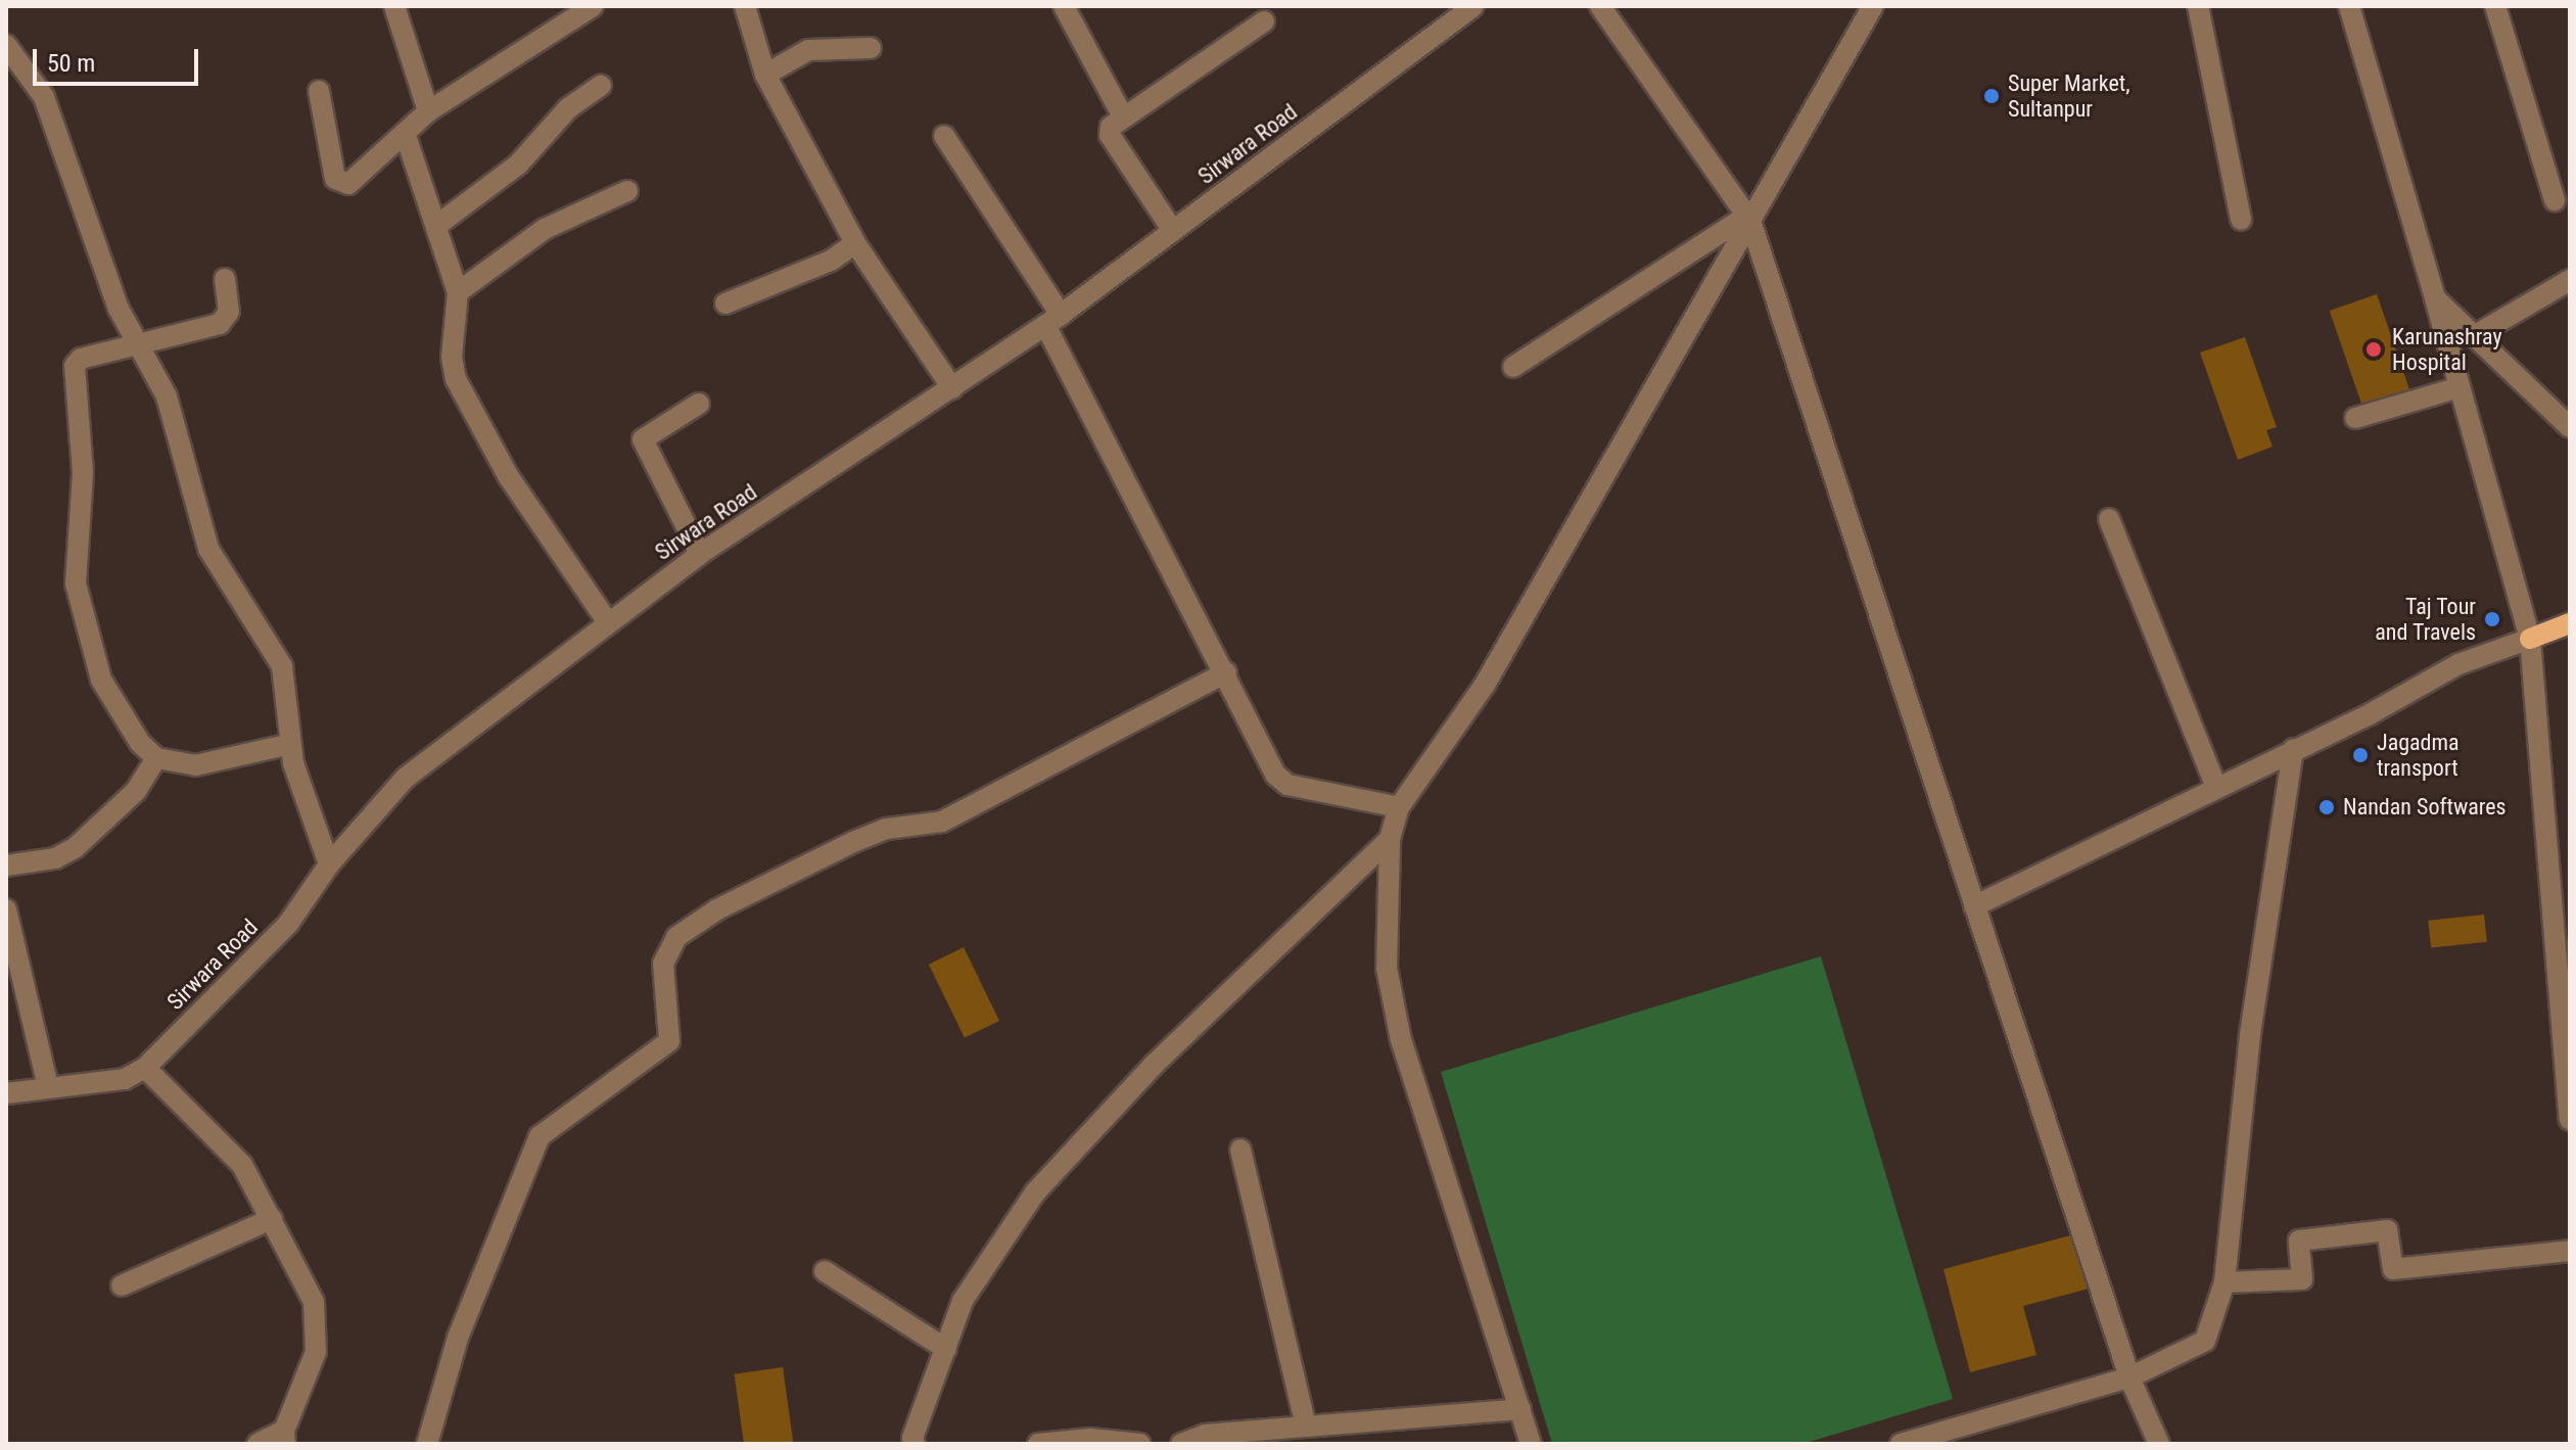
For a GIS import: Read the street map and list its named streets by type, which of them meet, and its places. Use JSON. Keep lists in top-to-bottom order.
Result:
{
  "streets": {
    "street": ["Sirwara Road"]
  },
  "places": [
    "Super Market, Sultanpur",
    "Karunashray Hospital",
    "Taj Tour and Travels",
    "Jagadma transport",
    "Nandan Softwares"
  ],
  "scale_bar": "50 m"
}
